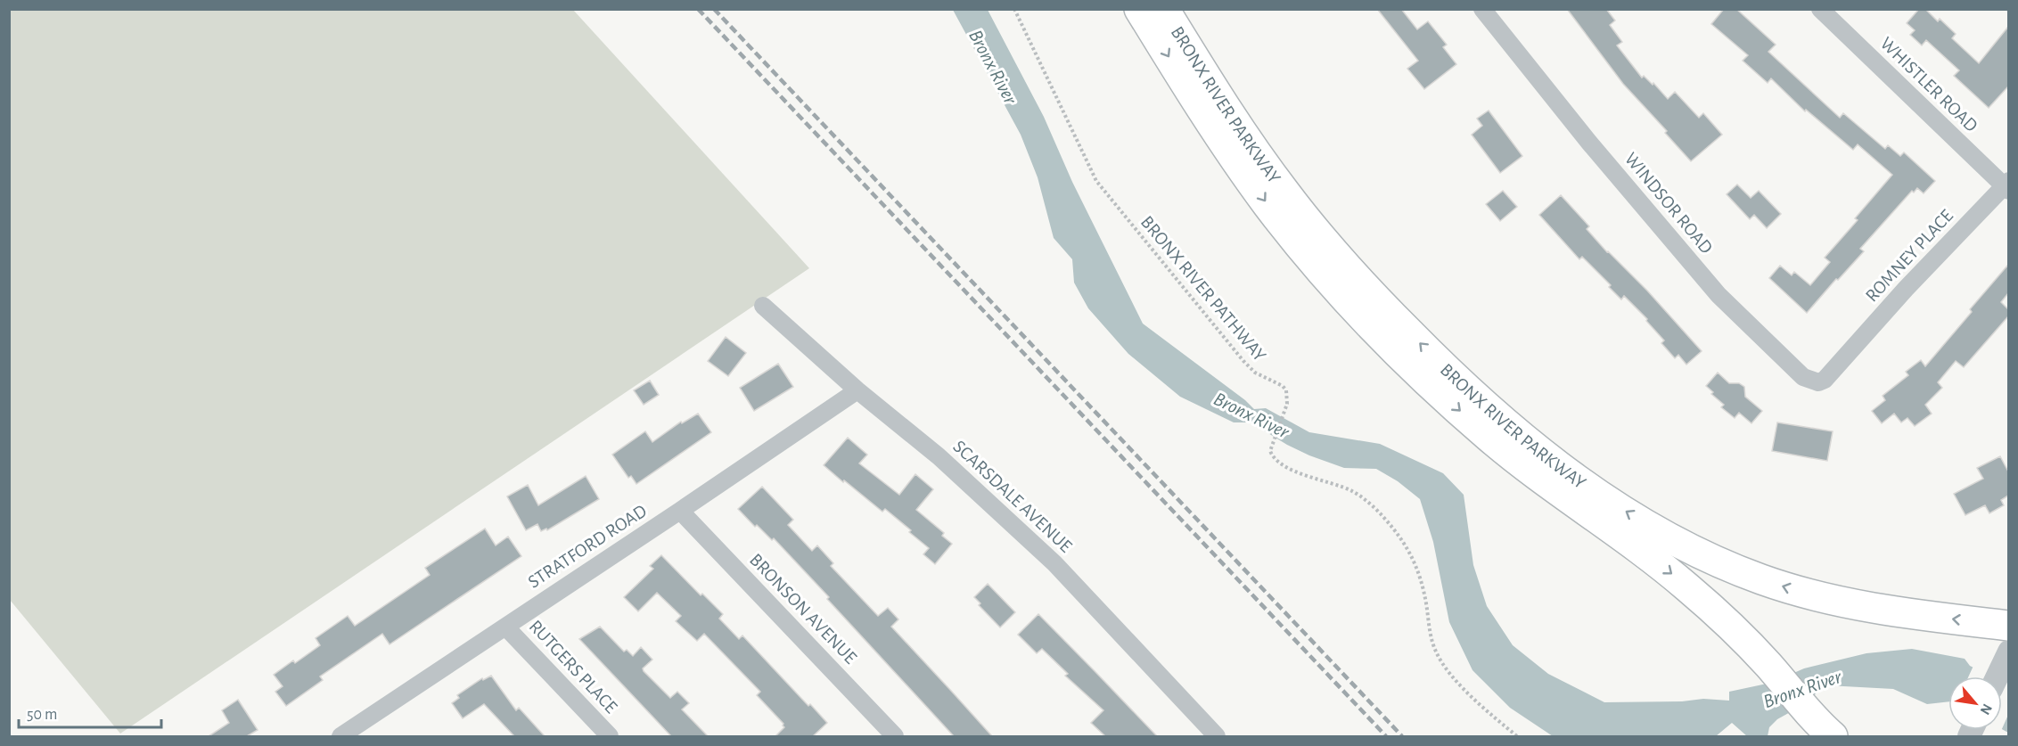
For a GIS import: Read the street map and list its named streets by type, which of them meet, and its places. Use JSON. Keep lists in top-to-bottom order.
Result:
{
  "streets": {
    "highway": ["BRONX RIVER PARKWAY"],
    "street": [
      "WHISTLER ROAD",
      "WINDSOR ROAD",
      "ROMNEY PLACE",
      "SCARSDALE AVENUE",
      "STRATFORD ROAD",
      "BRONSON AVENUE",
      "RUTGERS PLACE"
    ],
    "path": ["BRONX RIVER PATHWAY"]
  },
  "crossings": [
    ["WHISTLER ROAD", "ROMNEY PLACE"],
    ["WINDSOR ROAD", "ROMNEY PLACE"],
    ["SCARSDALE AVENUE", "STRATFORD ROAD"],
    ["STRATFORD ROAD", "BRONSON AVENUE"],
    ["STRATFORD ROAD", "RUTGERS PLACE"]
  ],
  "water": ["Bronx River"],
  "scale_bar": "50 m",
  "north": "bottom right"
}
